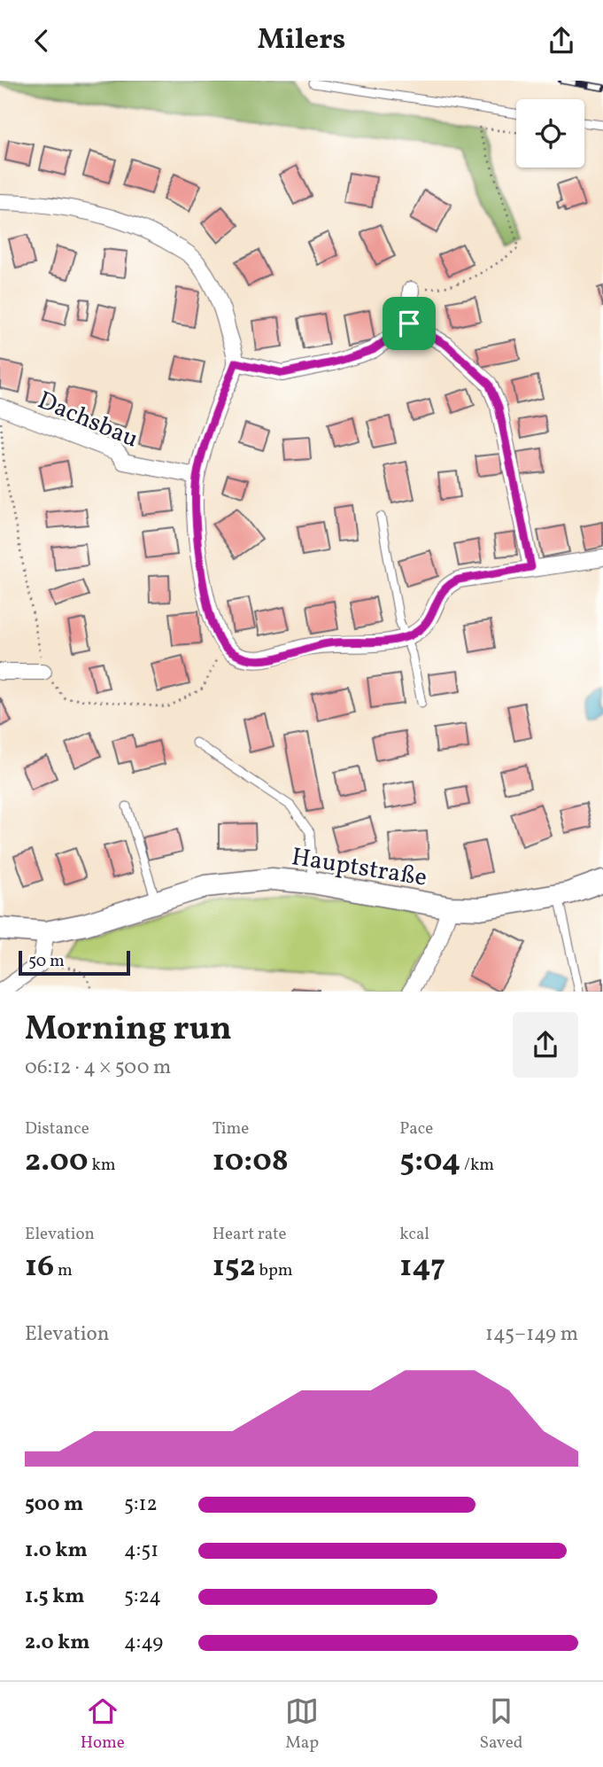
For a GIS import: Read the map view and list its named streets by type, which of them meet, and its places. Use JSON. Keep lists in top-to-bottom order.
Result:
{
  "streets": {
    "main road": ["Hauptstraße"],
    "street": ["Dachsbau"]
  },
  "scale_bar": "50 m",
  "page": {
    "header": "Milers",
    "scale": "50 m",
    "heading": ["Morning run", "06:12 · 4 × 500 m"],
    "stats": [
      ["Distance", "2.00 km"],
      ["Time", "10:08"],
      ["Pace", "5:04 /km"],
      ["Elevation", "16 m"],
      ["Heart rate", "152 bpm"],
      ["kcal", "147"]
    ],
    "chart": ["Elevation", "145–149 m"],
    "list": [
      {
        "name": "500 m",
        "note": "5:12"
      },
      {
        "name": "1.0 km",
        "note": "4:51"
      },
      {
        "name": "1.5 km",
        "note": "5:24"
      },
      {
        "name": "2.0 km",
        "note": "4:49"
      }
    ],
    "tabs": ["Home", "Map", "Saved"]
  }
}
